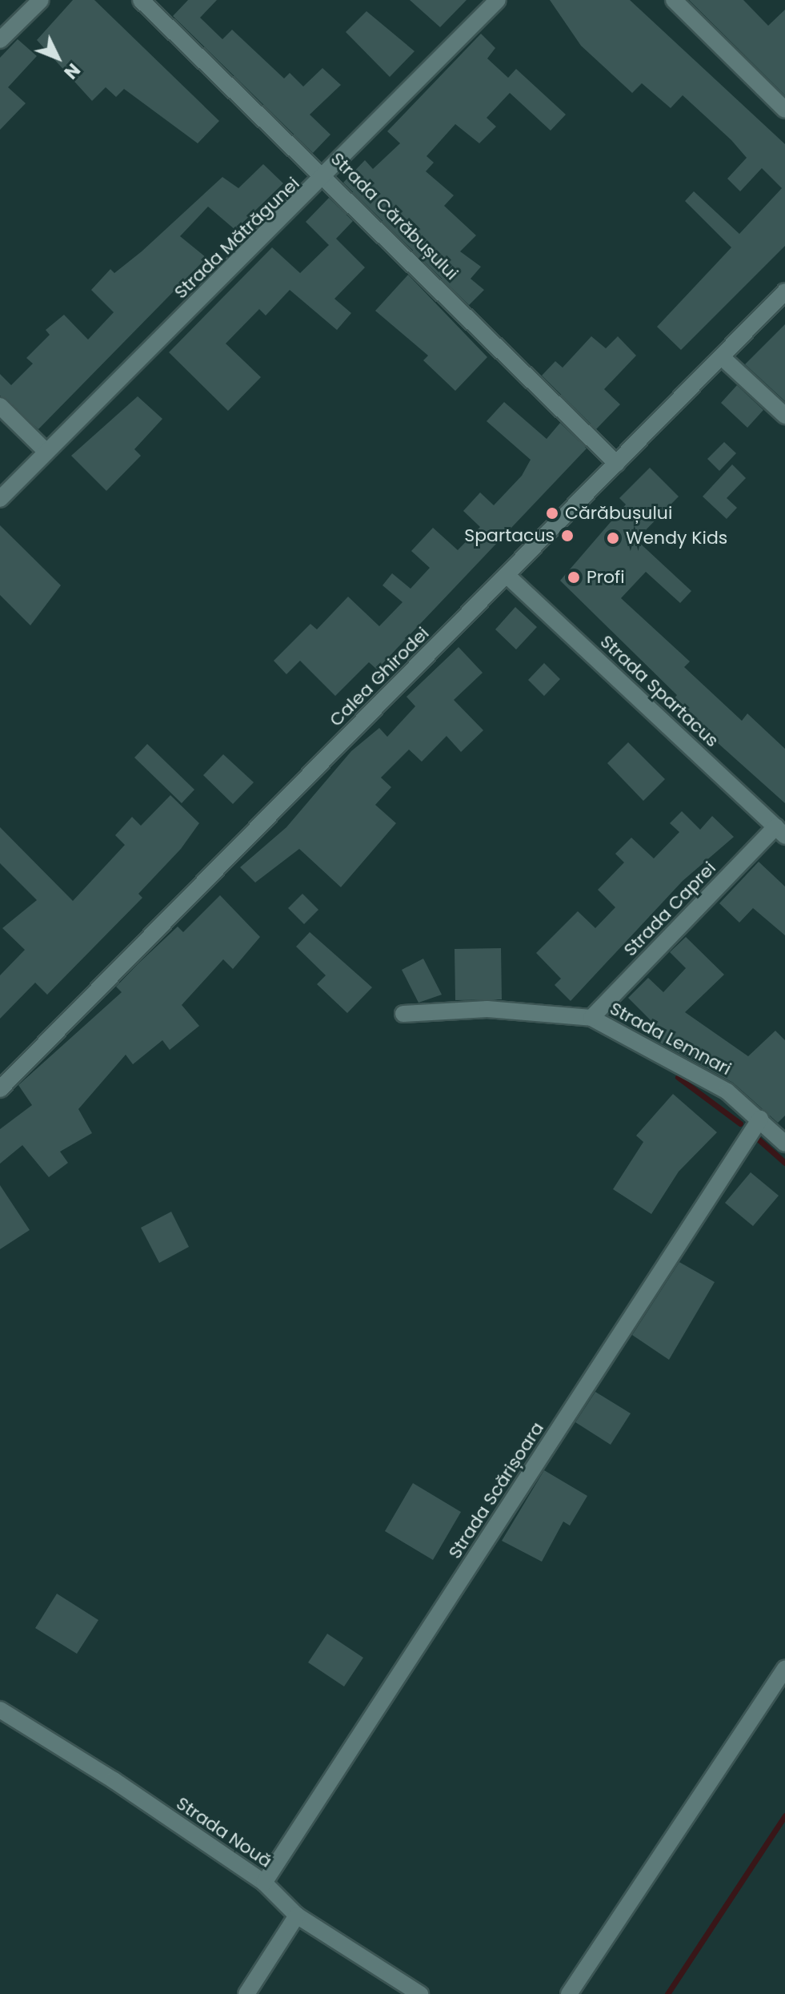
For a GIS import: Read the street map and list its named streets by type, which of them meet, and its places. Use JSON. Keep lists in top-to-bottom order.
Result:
{
  "streets": {
    "street": [
      "Strada Cărăbușului",
      "Strada Mătrăgunei",
      "Calea Ghirodei",
      "Strada Spartacus",
      "Strada Caprei",
      "Strada Lemnari",
      "Strada Scărișoara",
      "Strada Nouă"
    ]
  },
  "crossings": [
    ["Strada Cărăbușului", "Strada Mătrăgunei"],
    ["Strada Cărăbușului", "Calea Ghirodei"],
    ["Calea Ghirodei", "Strada Spartacus"],
    ["Strada Spartacus", "Strada Caprei"],
    ["Strada Caprei", "Strada Lemnari"],
    ["Strada Lemnari", "Strada Scărișoara"],
    ["Strada Scărișoara", "Strada Nouă"]
  ],
  "places": [
    "Cărăbușului",
    "Spartacus",
    "Wendy Kids",
    "Profi"
  ],
  "north": "bottom right"
}
